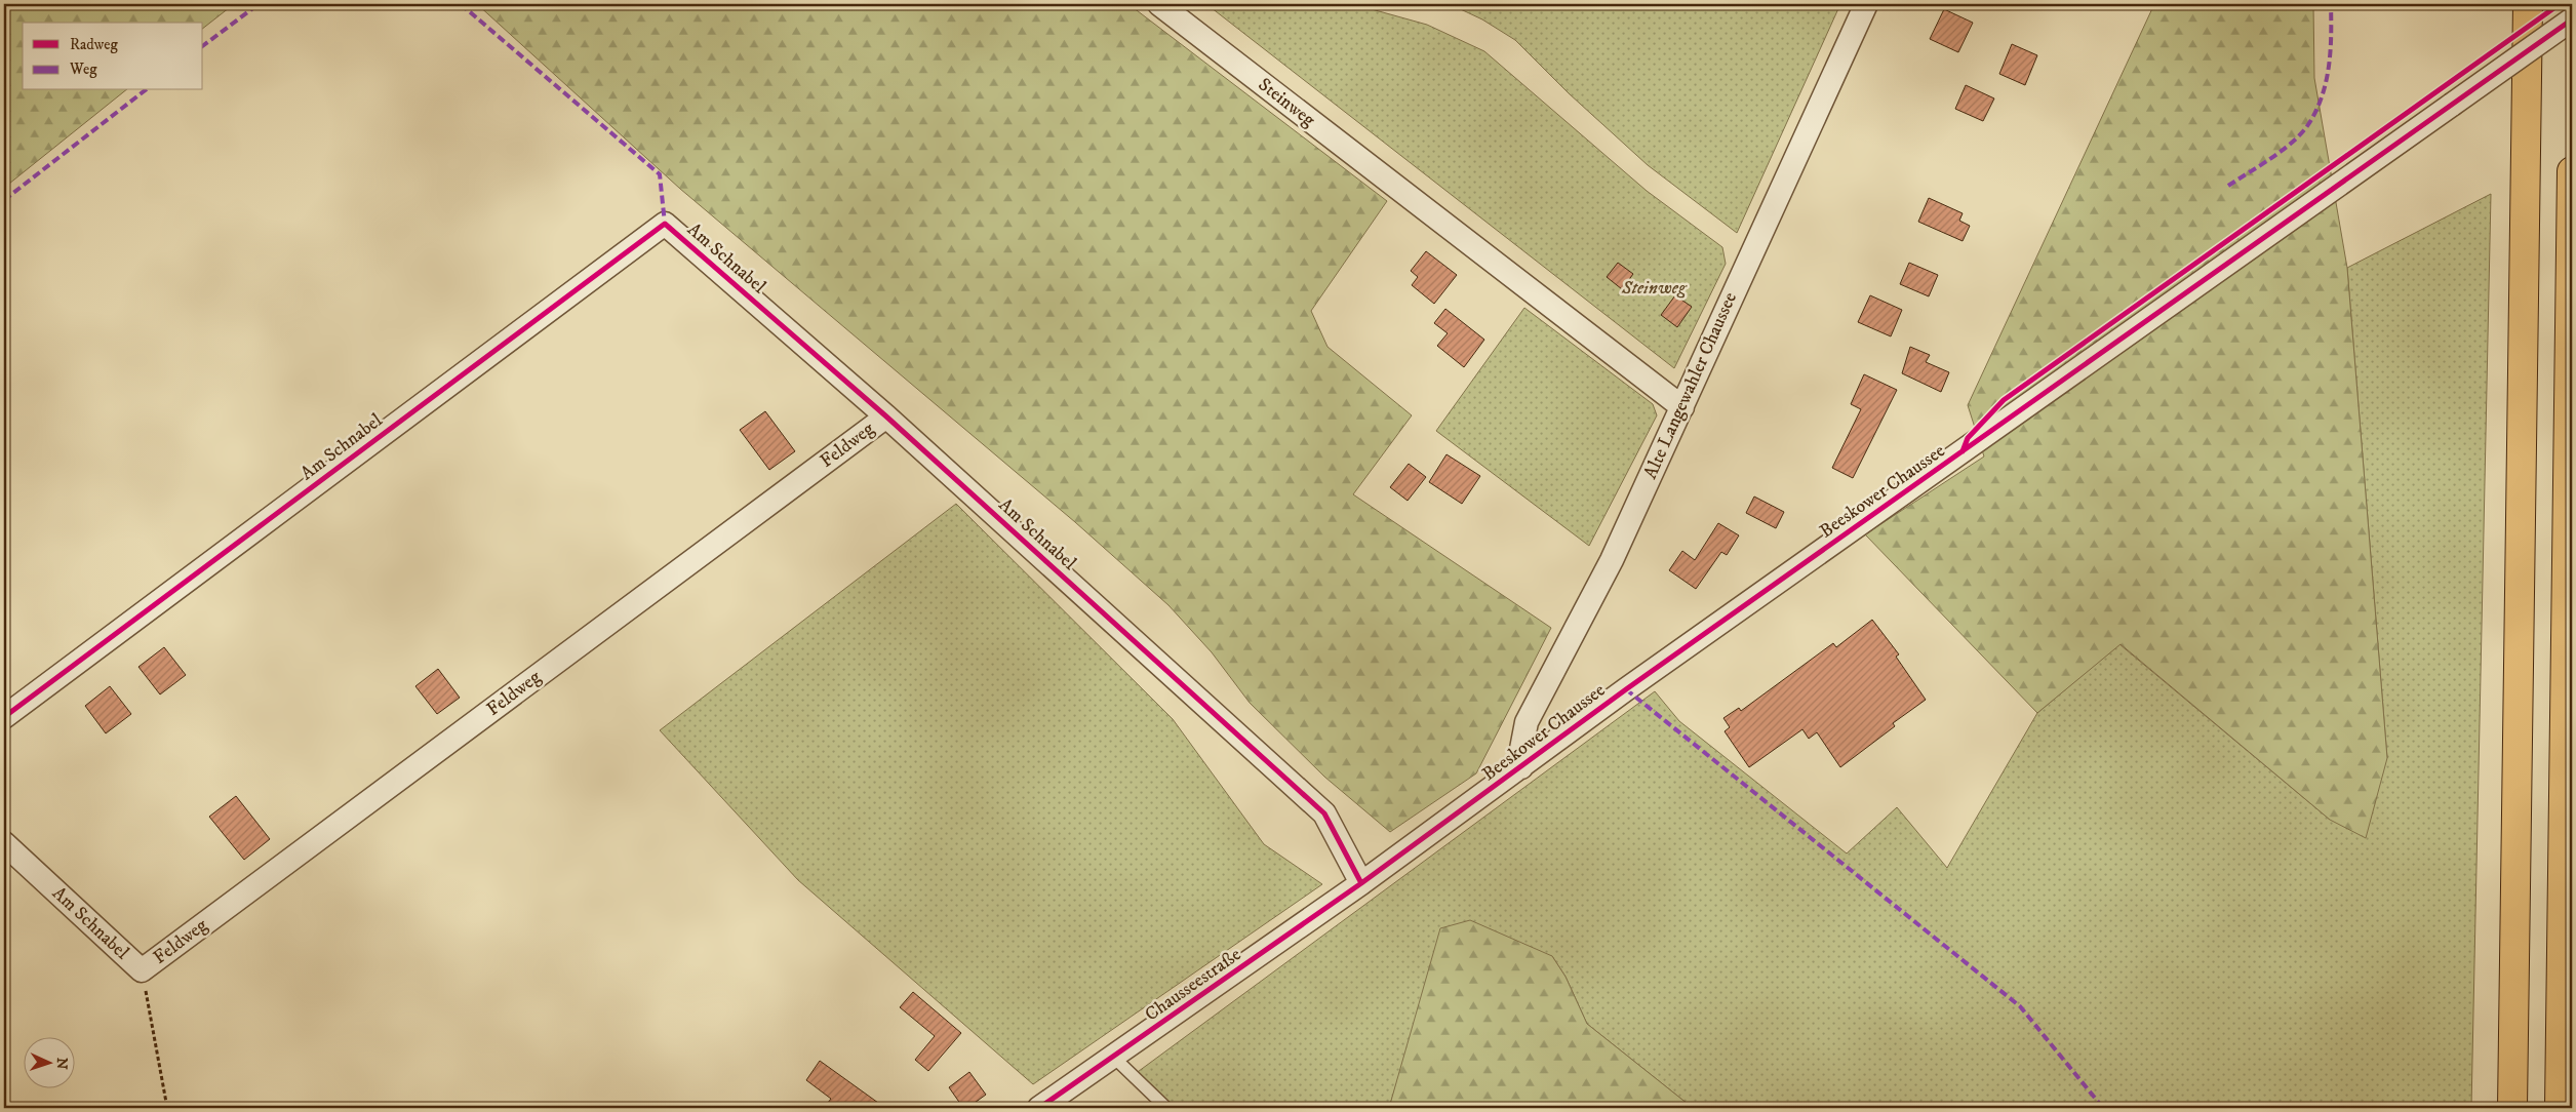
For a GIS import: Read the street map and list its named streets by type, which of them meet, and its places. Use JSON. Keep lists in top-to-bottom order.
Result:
{
  "streets": {
    "street": [
      "Steinweg",
      "Am Schnabel",
      "Alte Langewahler Chaussee",
      "Feldweg",
      "Beeskower Chaussee",
      "Chausseestraße"
    ]
  },
  "crossings": [
    ["Steinweg", "Alte Langewahler Chaussee"],
    ["Am Schnabel", "Feldweg"],
    ["Am Schnabel", "Beeskower Chaussee"],
    ["Am Schnabel", "Chausseestraße"],
    ["Alte Langewahler Chaussee", "Beeskower Chaussee"],
    ["Beeskower Chaussee", "Chausseestraße"]
  ],
  "parks": ["Steinweg"],
  "legend": ["Radweg", "Weg"],
  "north": "right"
}
